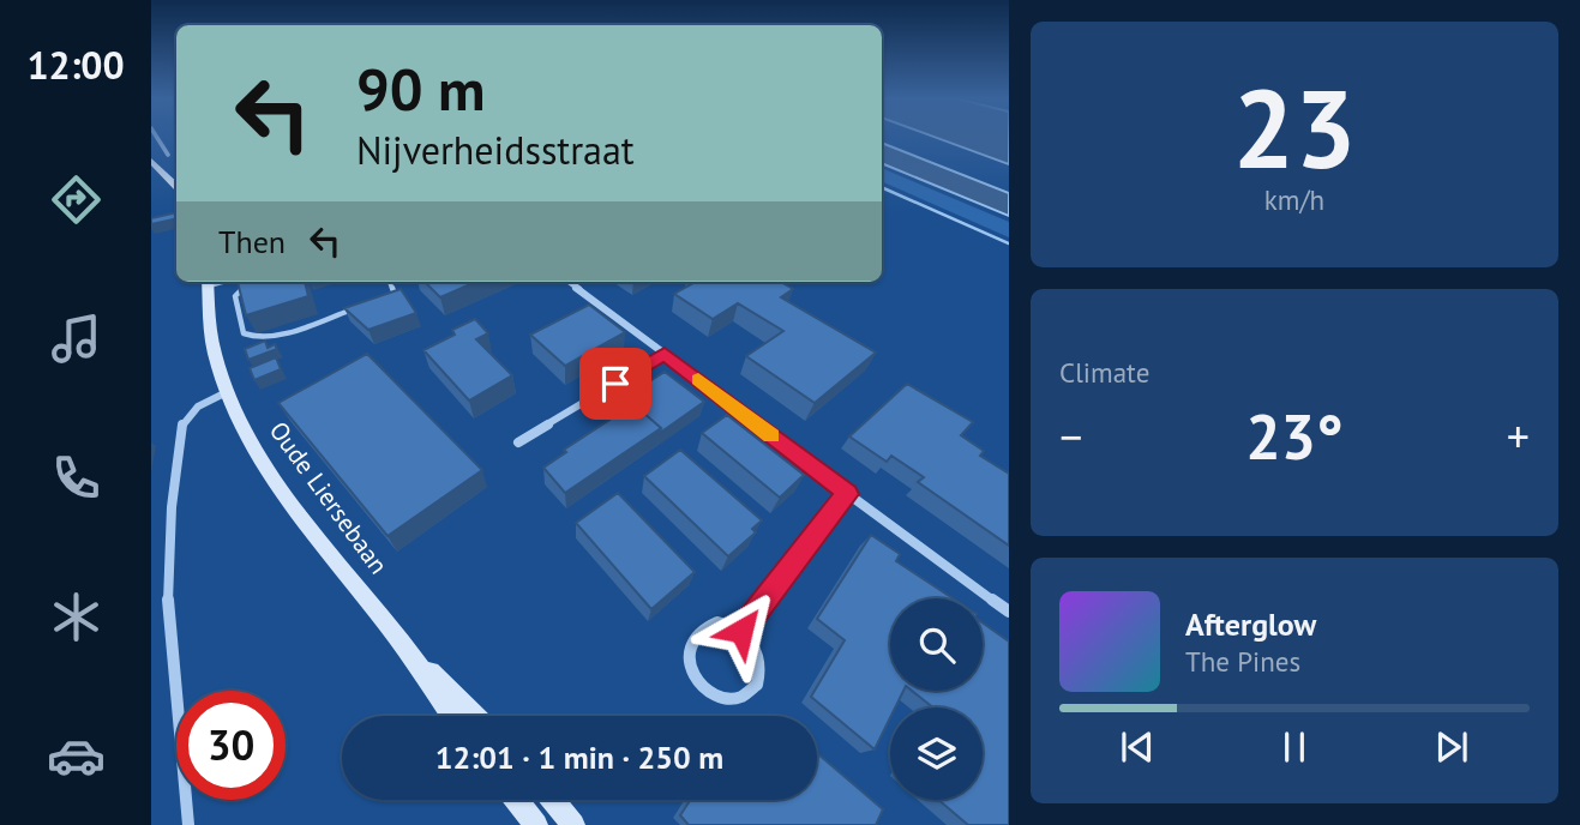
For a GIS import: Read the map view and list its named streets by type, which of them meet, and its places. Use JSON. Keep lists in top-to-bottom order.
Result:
{
  "streets": {
    "main road": ["Oude Liersebaan"]
  },
  "page": {
    "tabs": "12:00",
    "tile": [
      ["23", "km/h"],
      "Climate"
    ],
    "turn": ["90 m", "Nijverheidsstraat"],
    "then": "Then",
    "heat": ["−", "23°", "+"],
    "song": ["Afterglow", "The Pines"],
    "limit": "30",
    "trip": "12:01 · 1 min · 250 m"
  }
}
